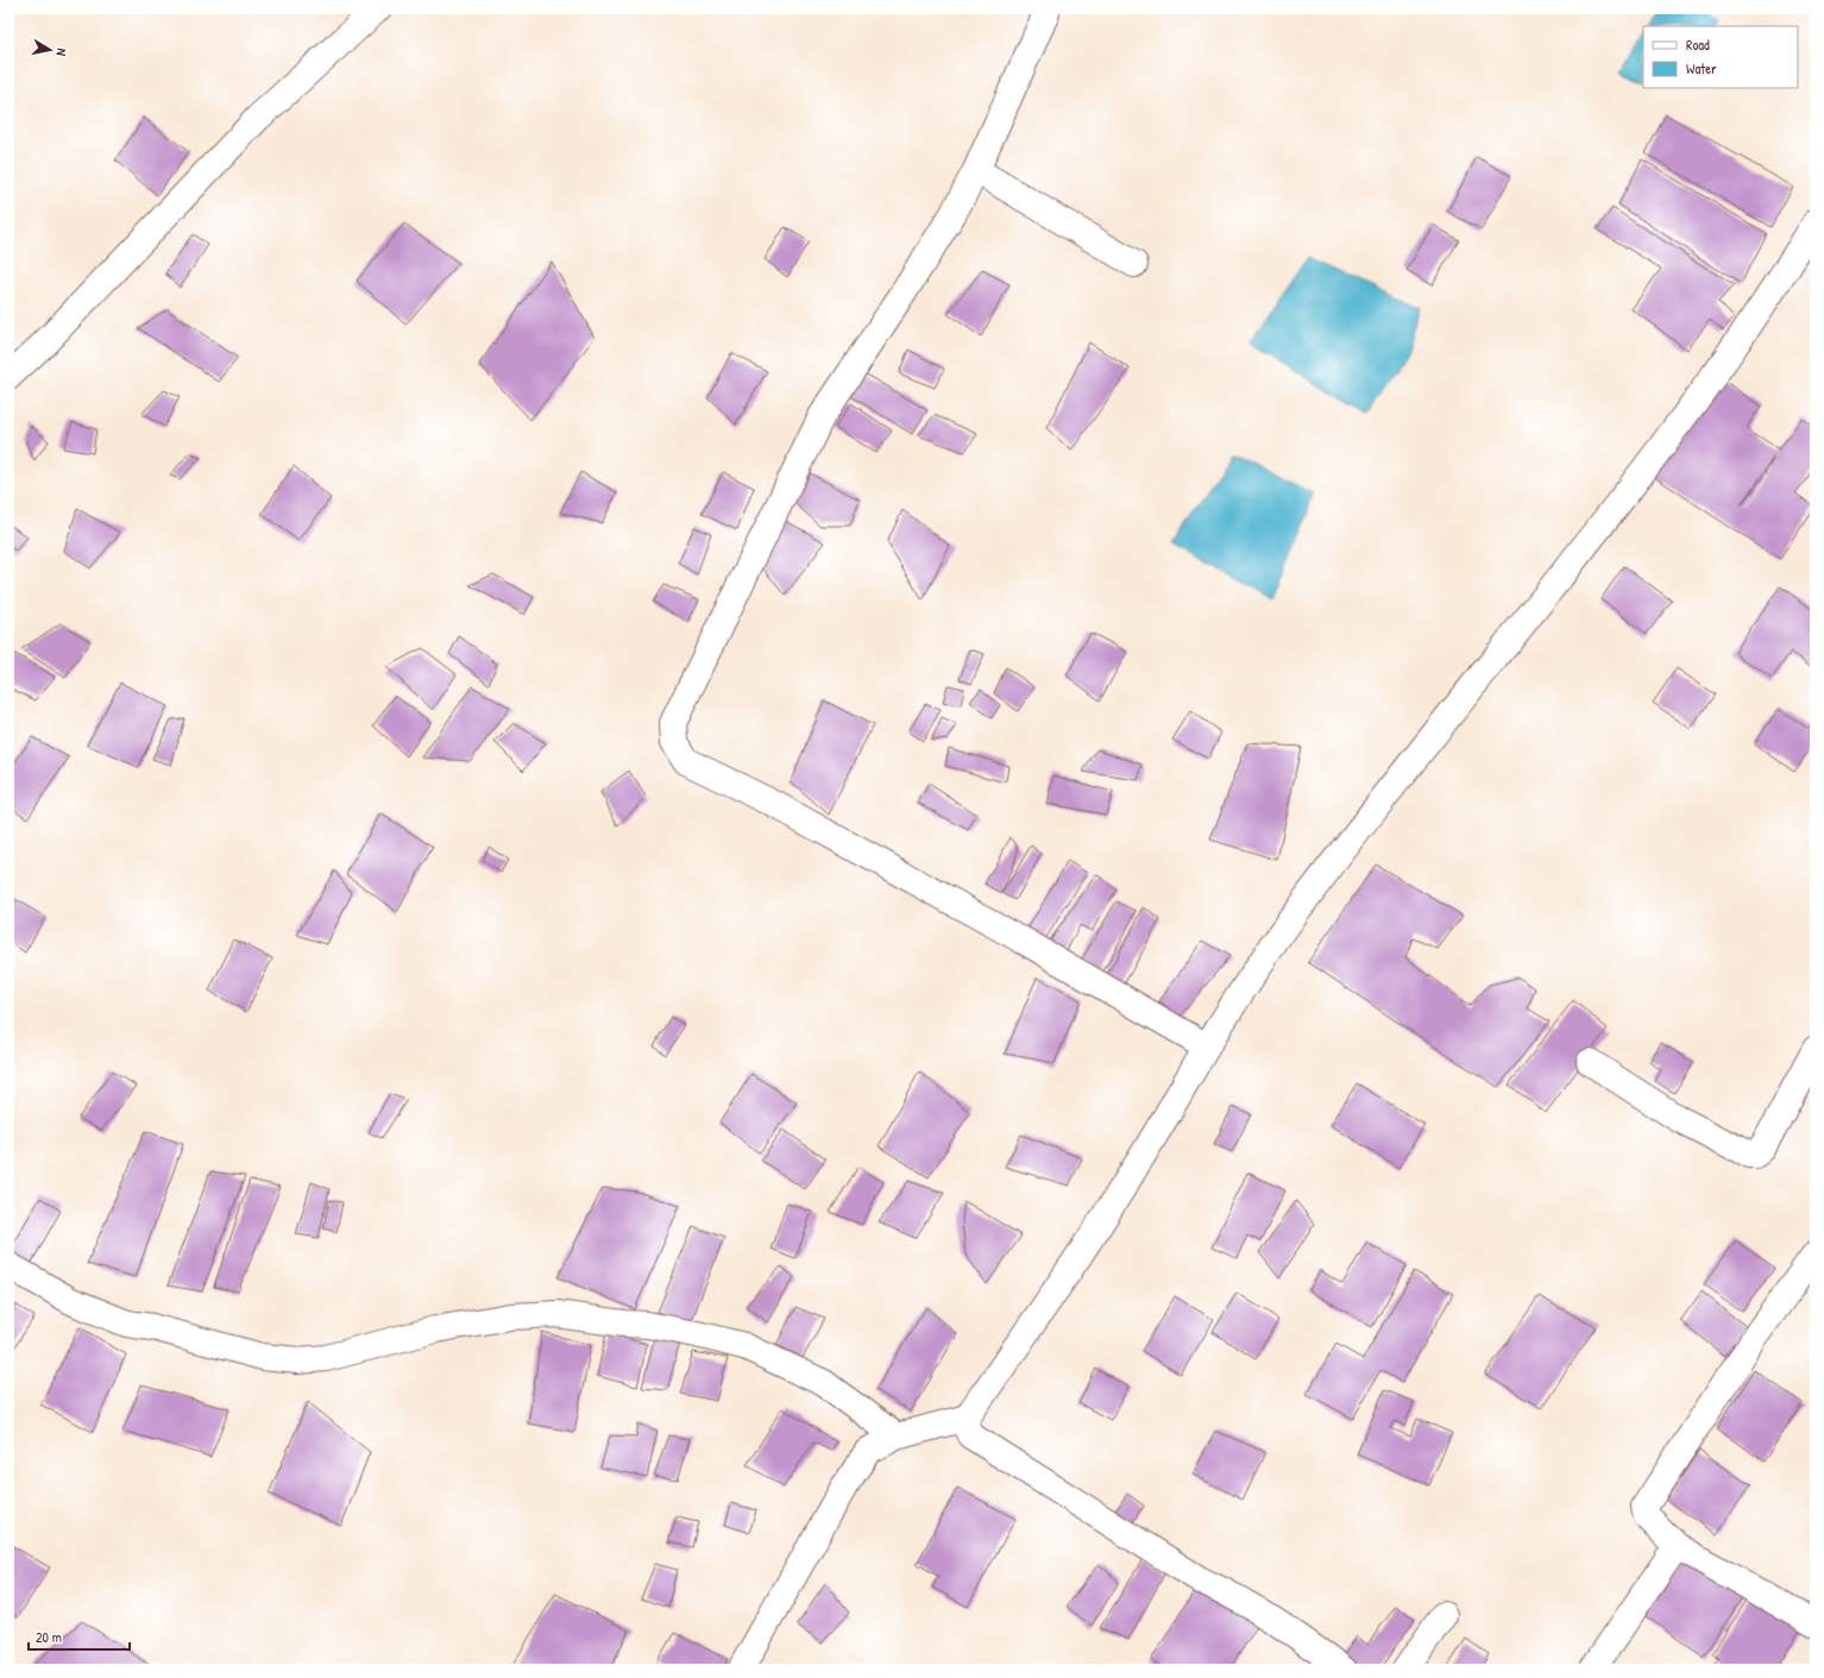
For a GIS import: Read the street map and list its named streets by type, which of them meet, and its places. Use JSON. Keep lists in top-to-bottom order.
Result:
{
  "legend": ["Road", "Water"],
  "scale_bar": "20 m",
  "north": "right"
}
